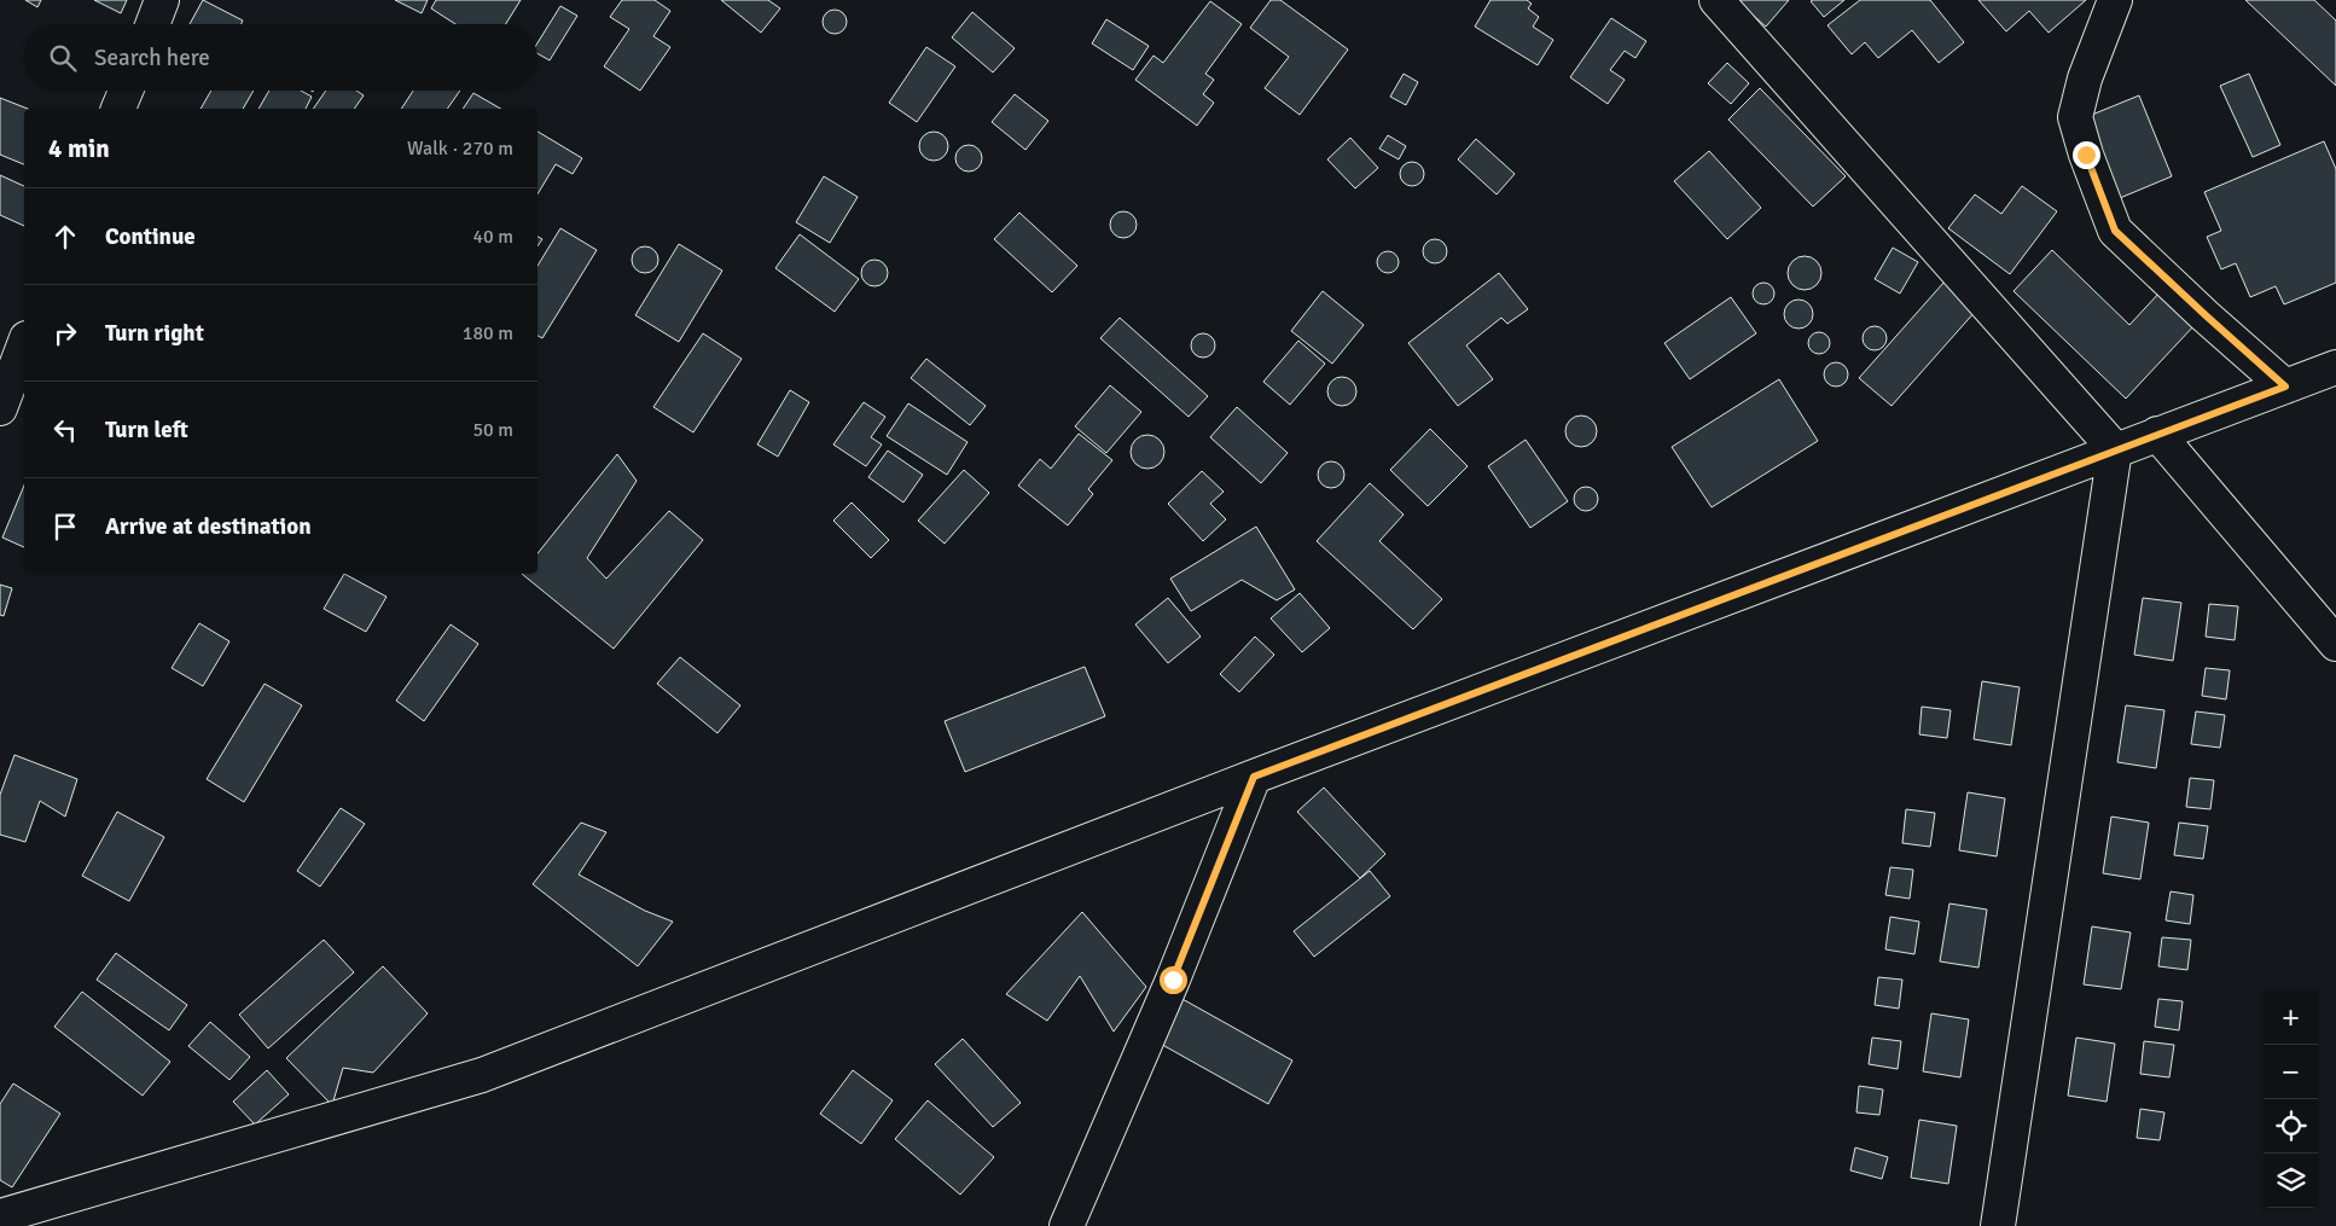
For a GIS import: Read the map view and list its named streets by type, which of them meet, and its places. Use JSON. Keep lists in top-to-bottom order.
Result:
{
  "page": {
    "search": "Search here",
    "heading": ["4 min", "Walk · 270 m"],
    "list": [
      ["Continue", "40 m"],
      ["Turn right", "180 m"],
      ["Turn left", "50 m"],
      "Arrive at destination"
    ],
    "map_buttons": ["+", "−"]
  }
}
